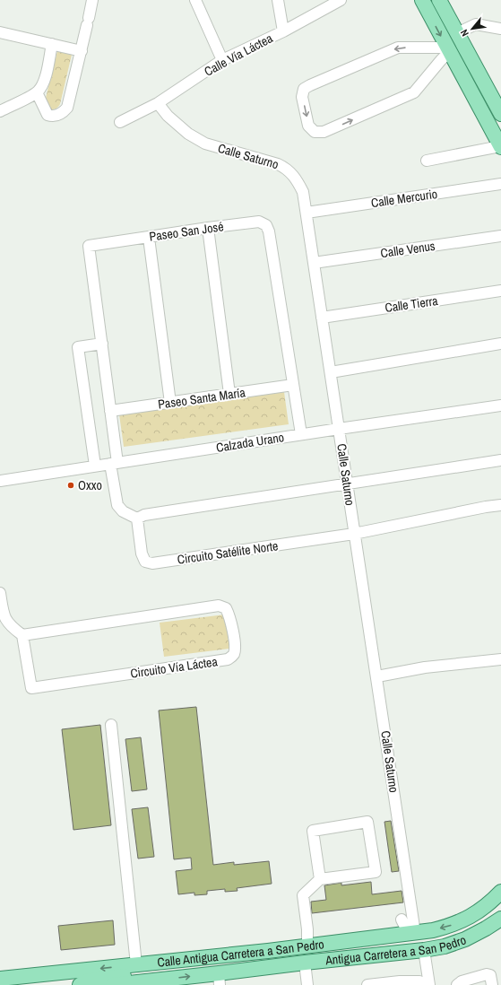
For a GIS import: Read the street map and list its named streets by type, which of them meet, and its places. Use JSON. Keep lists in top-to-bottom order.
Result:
{
  "streets": {
    "main road": ["Antigua Carretera a San Pedro", "Calle Antigua Carretera a San Pedro"],
    "street": [
      "Calle Vía Láctea",
      "Calle Saturno",
      "Calle Mercurio",
      "Paseo San José",
      "Calle Venus",
      "Calle Tierra",
      "Paseo Santa María",
      "Calzada Urano",
      "Circuito Satélite Norte",
      "Circuito Vía Láctea"
    ]
  },
  "crossings": [
    ["Calle Vía Láctea", "Calle Saturno"],
    ["Calle Saturno", "Calle Mercurio"],
    ["Calle Saturno", "Calle Venus"],
    ["Calle Saturno", "Calle Tierra"],
    ["Calle Saturno", "Calzada Urano"],
    ["Calle Saturno", "Circuito Satélite Norte"],
    ["Calle Saturno", "Calle Antigua Carretera a San Pedro"],
    ["Paseo San José", "Paseo Santa María"],
    ["Paseo San José", "Calzada Urano"]
  ],
  "one_way": ["Calle Antigua Carretera a San Pedro"],
  "places": ["Oxxo"],
  "north": "bottom left"
}
